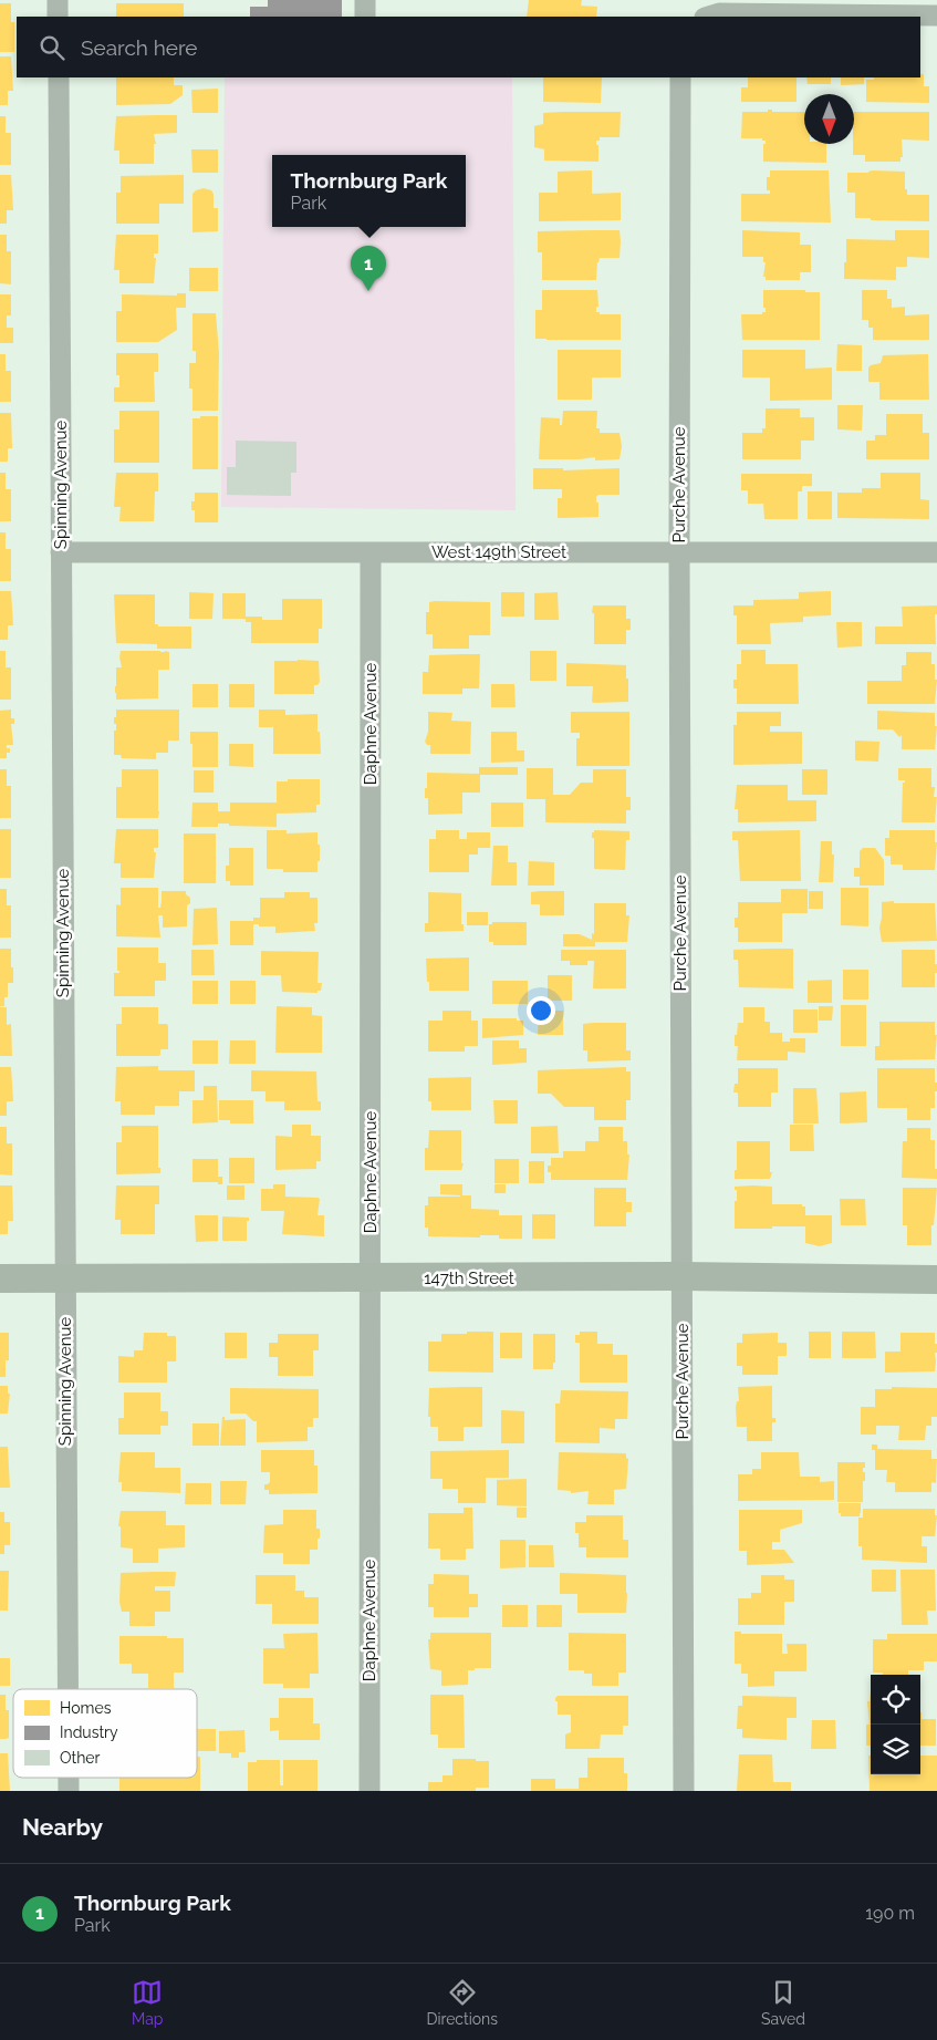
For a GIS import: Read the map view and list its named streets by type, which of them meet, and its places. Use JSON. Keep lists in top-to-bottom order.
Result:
{
  "streets": {
    "street": [
      "Spinning Avenue",
      "Purche Avenue",
      "West 149th Street",
      "Daphne Avenue",
      "147th Street"
    ]
  },
  "crossings": [
    ["Spinning Avenue", "West 149th Street"],
    ["Spinning Avenue", "147th Street"],
    ["Purche Avenue", "West 149th Street"],
    ["Purche Avenue", "147th Street"],
    ["West 149th Street", "Daphne Avenue"],
    ["Daphne Avenue", "147th Street"]
  ],
  "legend": ["Homes", "Industry", "Other"],
  "north": "bottom",
  "page": {
    "search": "Search here",
    "popup": ["Thornburg Park", "Park"],
    "pins": "1",
    "heading": "Nearby",
    "list": [
      {
        "mark": "1",
        "name": "Thornburg Park",
        "note": "Park",
        "value": "190 m"
      }
    ],
    "nav": ["Map", "Directions", "Saved"]
  }
}
